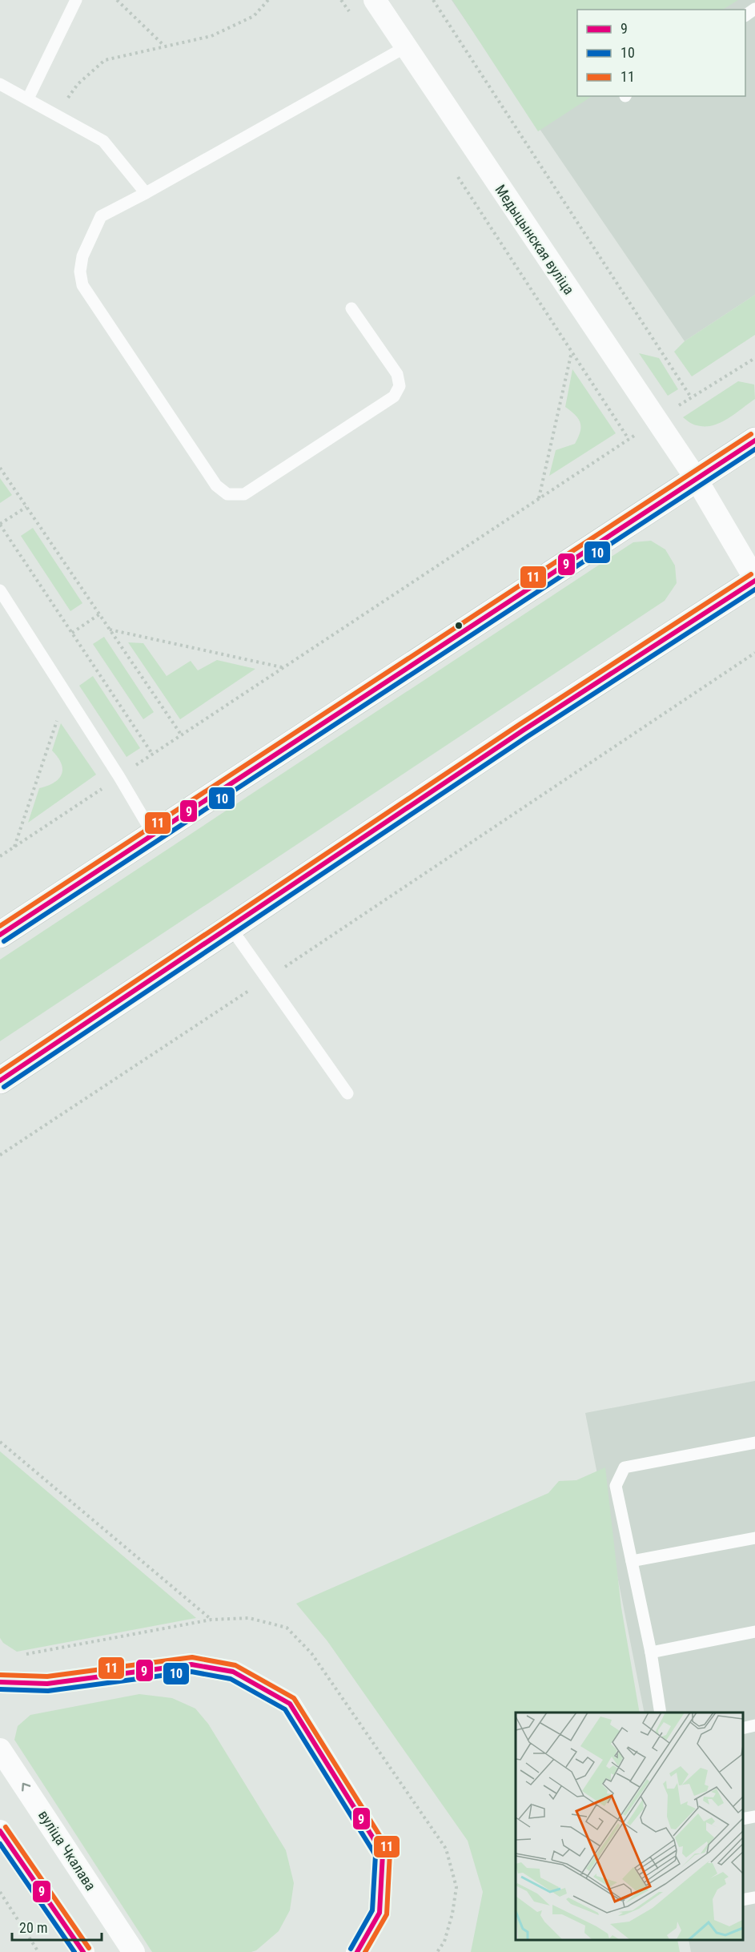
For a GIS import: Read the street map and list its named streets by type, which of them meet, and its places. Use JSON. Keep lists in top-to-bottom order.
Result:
{
  "streets": {
    "street": ["Медыцынская вуліца", "вуліца Чкалава"]
  },
  "lines": ["transit line 11", "transit line 9", "transit line 10"],
  "legend": ["9", "10", "11"],
  "scale_bar": "20 m"
}
